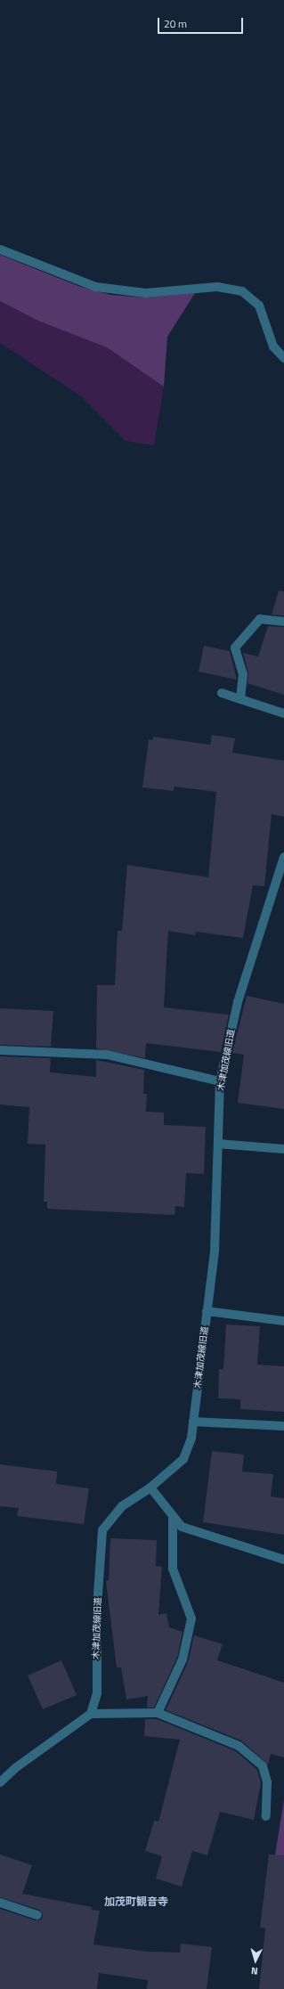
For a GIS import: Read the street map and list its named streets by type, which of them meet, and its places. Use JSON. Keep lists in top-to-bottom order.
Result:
{
  "streets": {
    "street": ["木津加茂線旧道"]
  },
  "districts": ["加茂町観音寺"],
  "scale_bar": "20 m",
  "north": "bottom"
}
